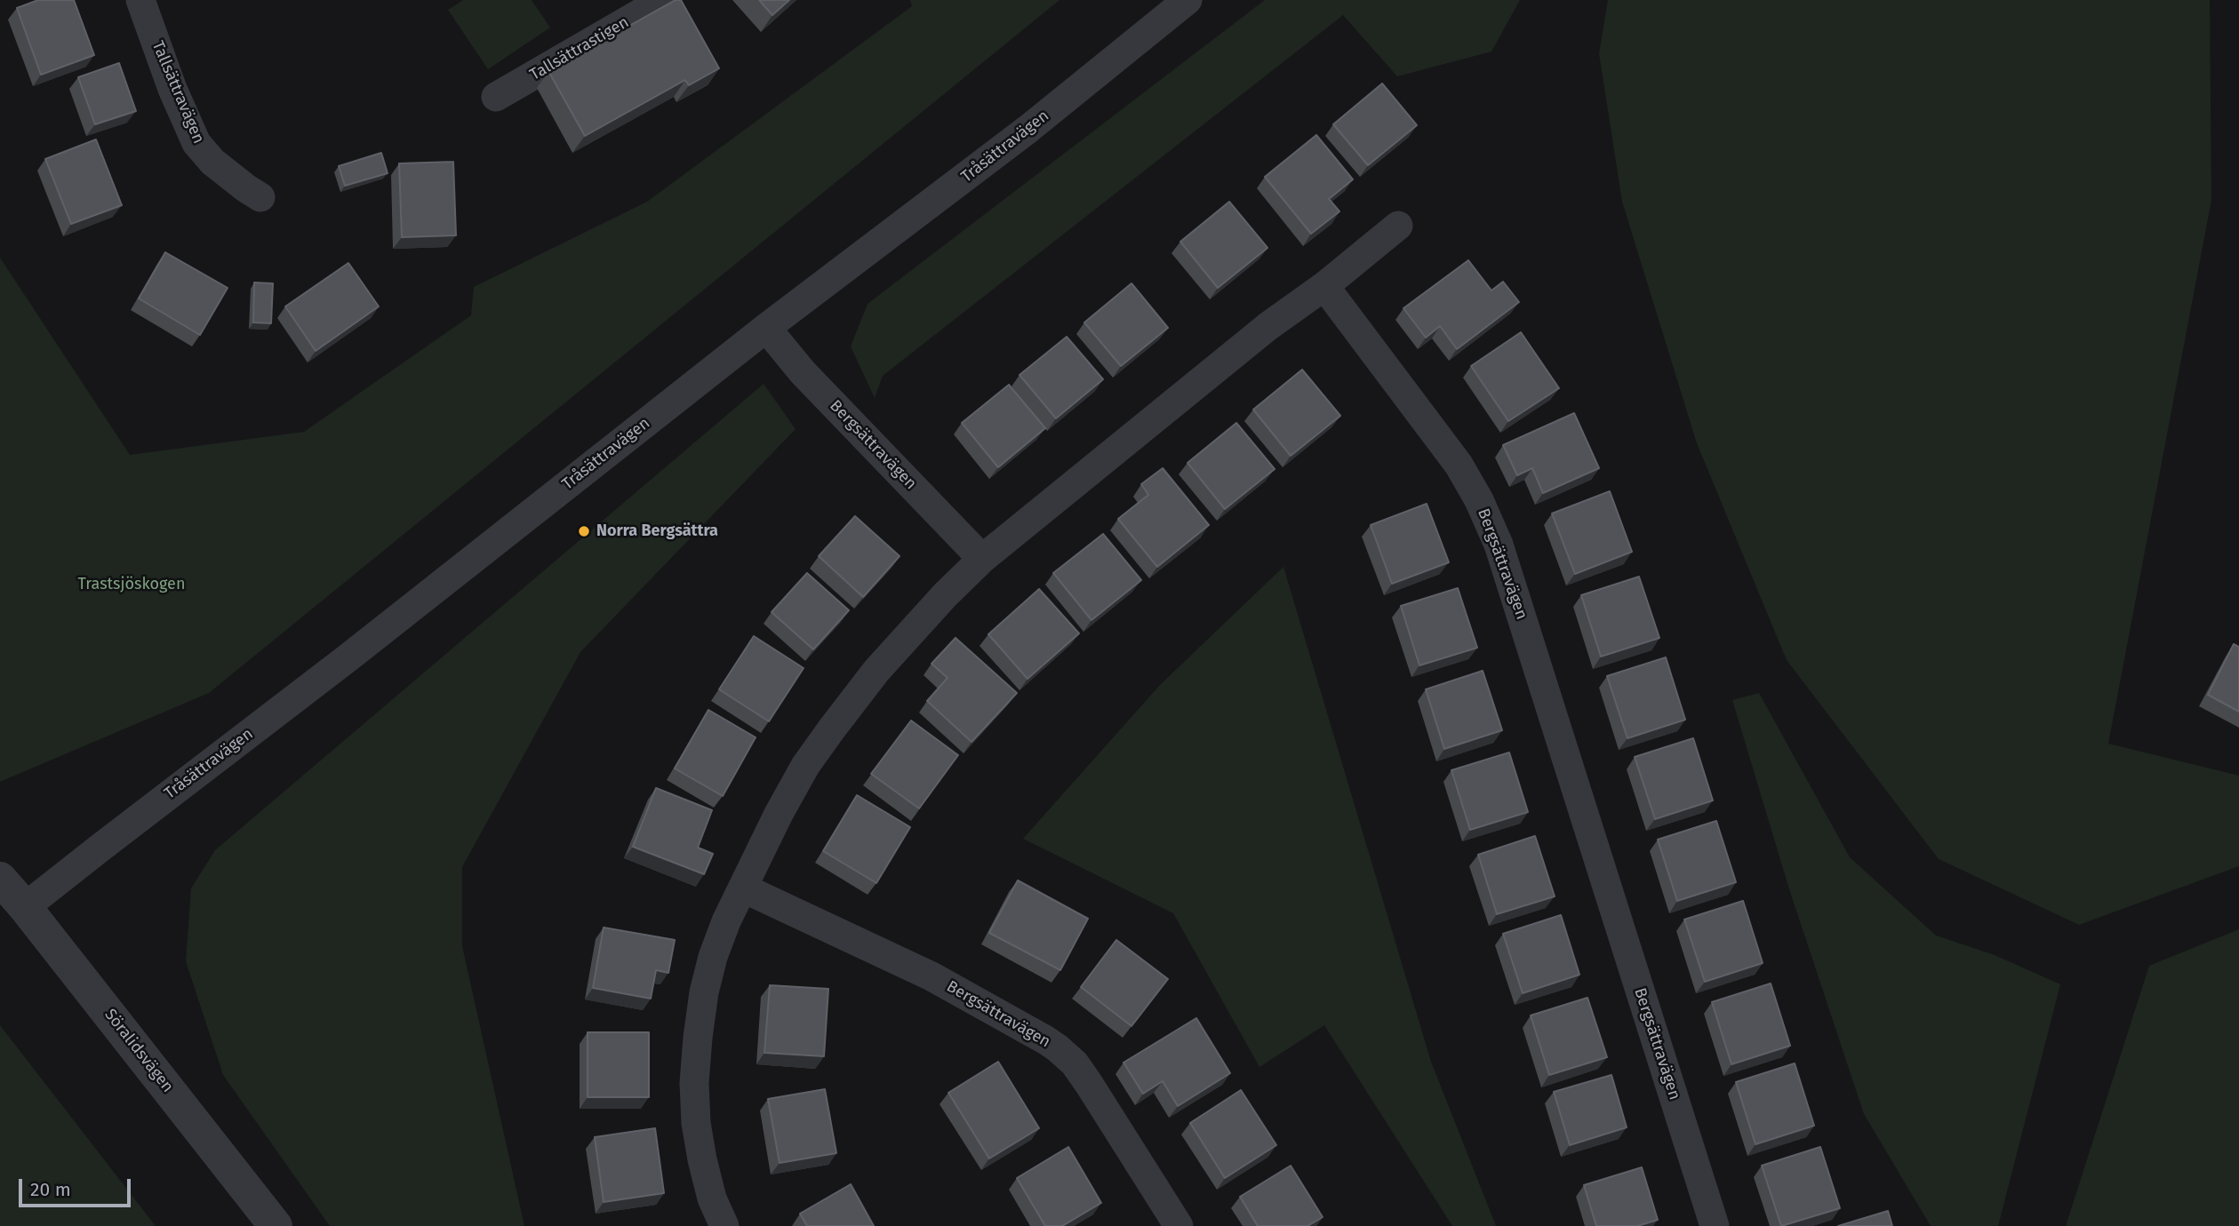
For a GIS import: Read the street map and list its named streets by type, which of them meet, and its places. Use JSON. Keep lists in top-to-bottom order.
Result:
{
  "streets": {
    "street": [
      "Tallsättrastigen",
      "Tallsättravägen",
      "Tråsättravägen",
      "Bergsättravägen",
      "Söralidsvägen"
    ]
  },
  "crossings": [
    ["Tråsättravägen", "Bergsättravägen"],
    ["Tråsättravägen", "Söralidsvägen"]
  ],
  "parks": ["Trastsjöskogen"],
  "places": ["Norra Bergsättra"],
  "scale_bar": "20 m"
}
